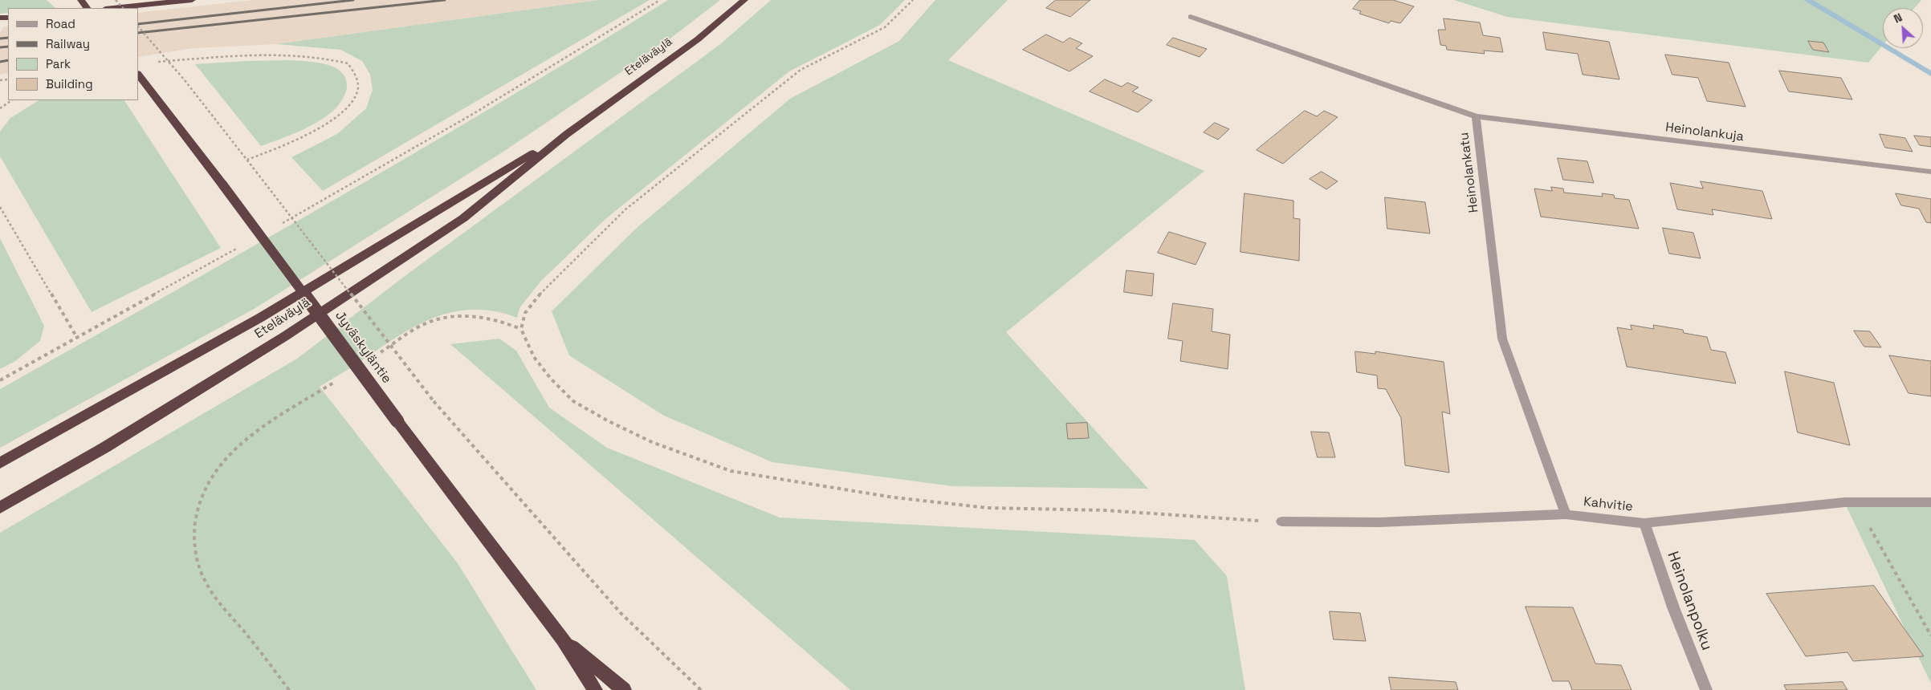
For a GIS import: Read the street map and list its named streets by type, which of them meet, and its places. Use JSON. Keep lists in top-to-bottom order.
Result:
{
  "streets": {
    "highway": ["Eteläväylä", "Jyväskyläntie"],
    "street": [
      "Heinolankuja",
      "Heinolankatu",
      "Kahvitie",
      "Heinolanpolku"
    ]
  },
  "crossings": [
    ["Heinolankuja", "Heinolankatu"],
    ["Heinolankatu", "Kahvitie"],
    ["Kahvitie", "Heinolanpolku"]
  ],
  "legend": [
    "Road",
    "Railway",
    "Park",
    "Building"
  ],
  "north": "top left"
}
